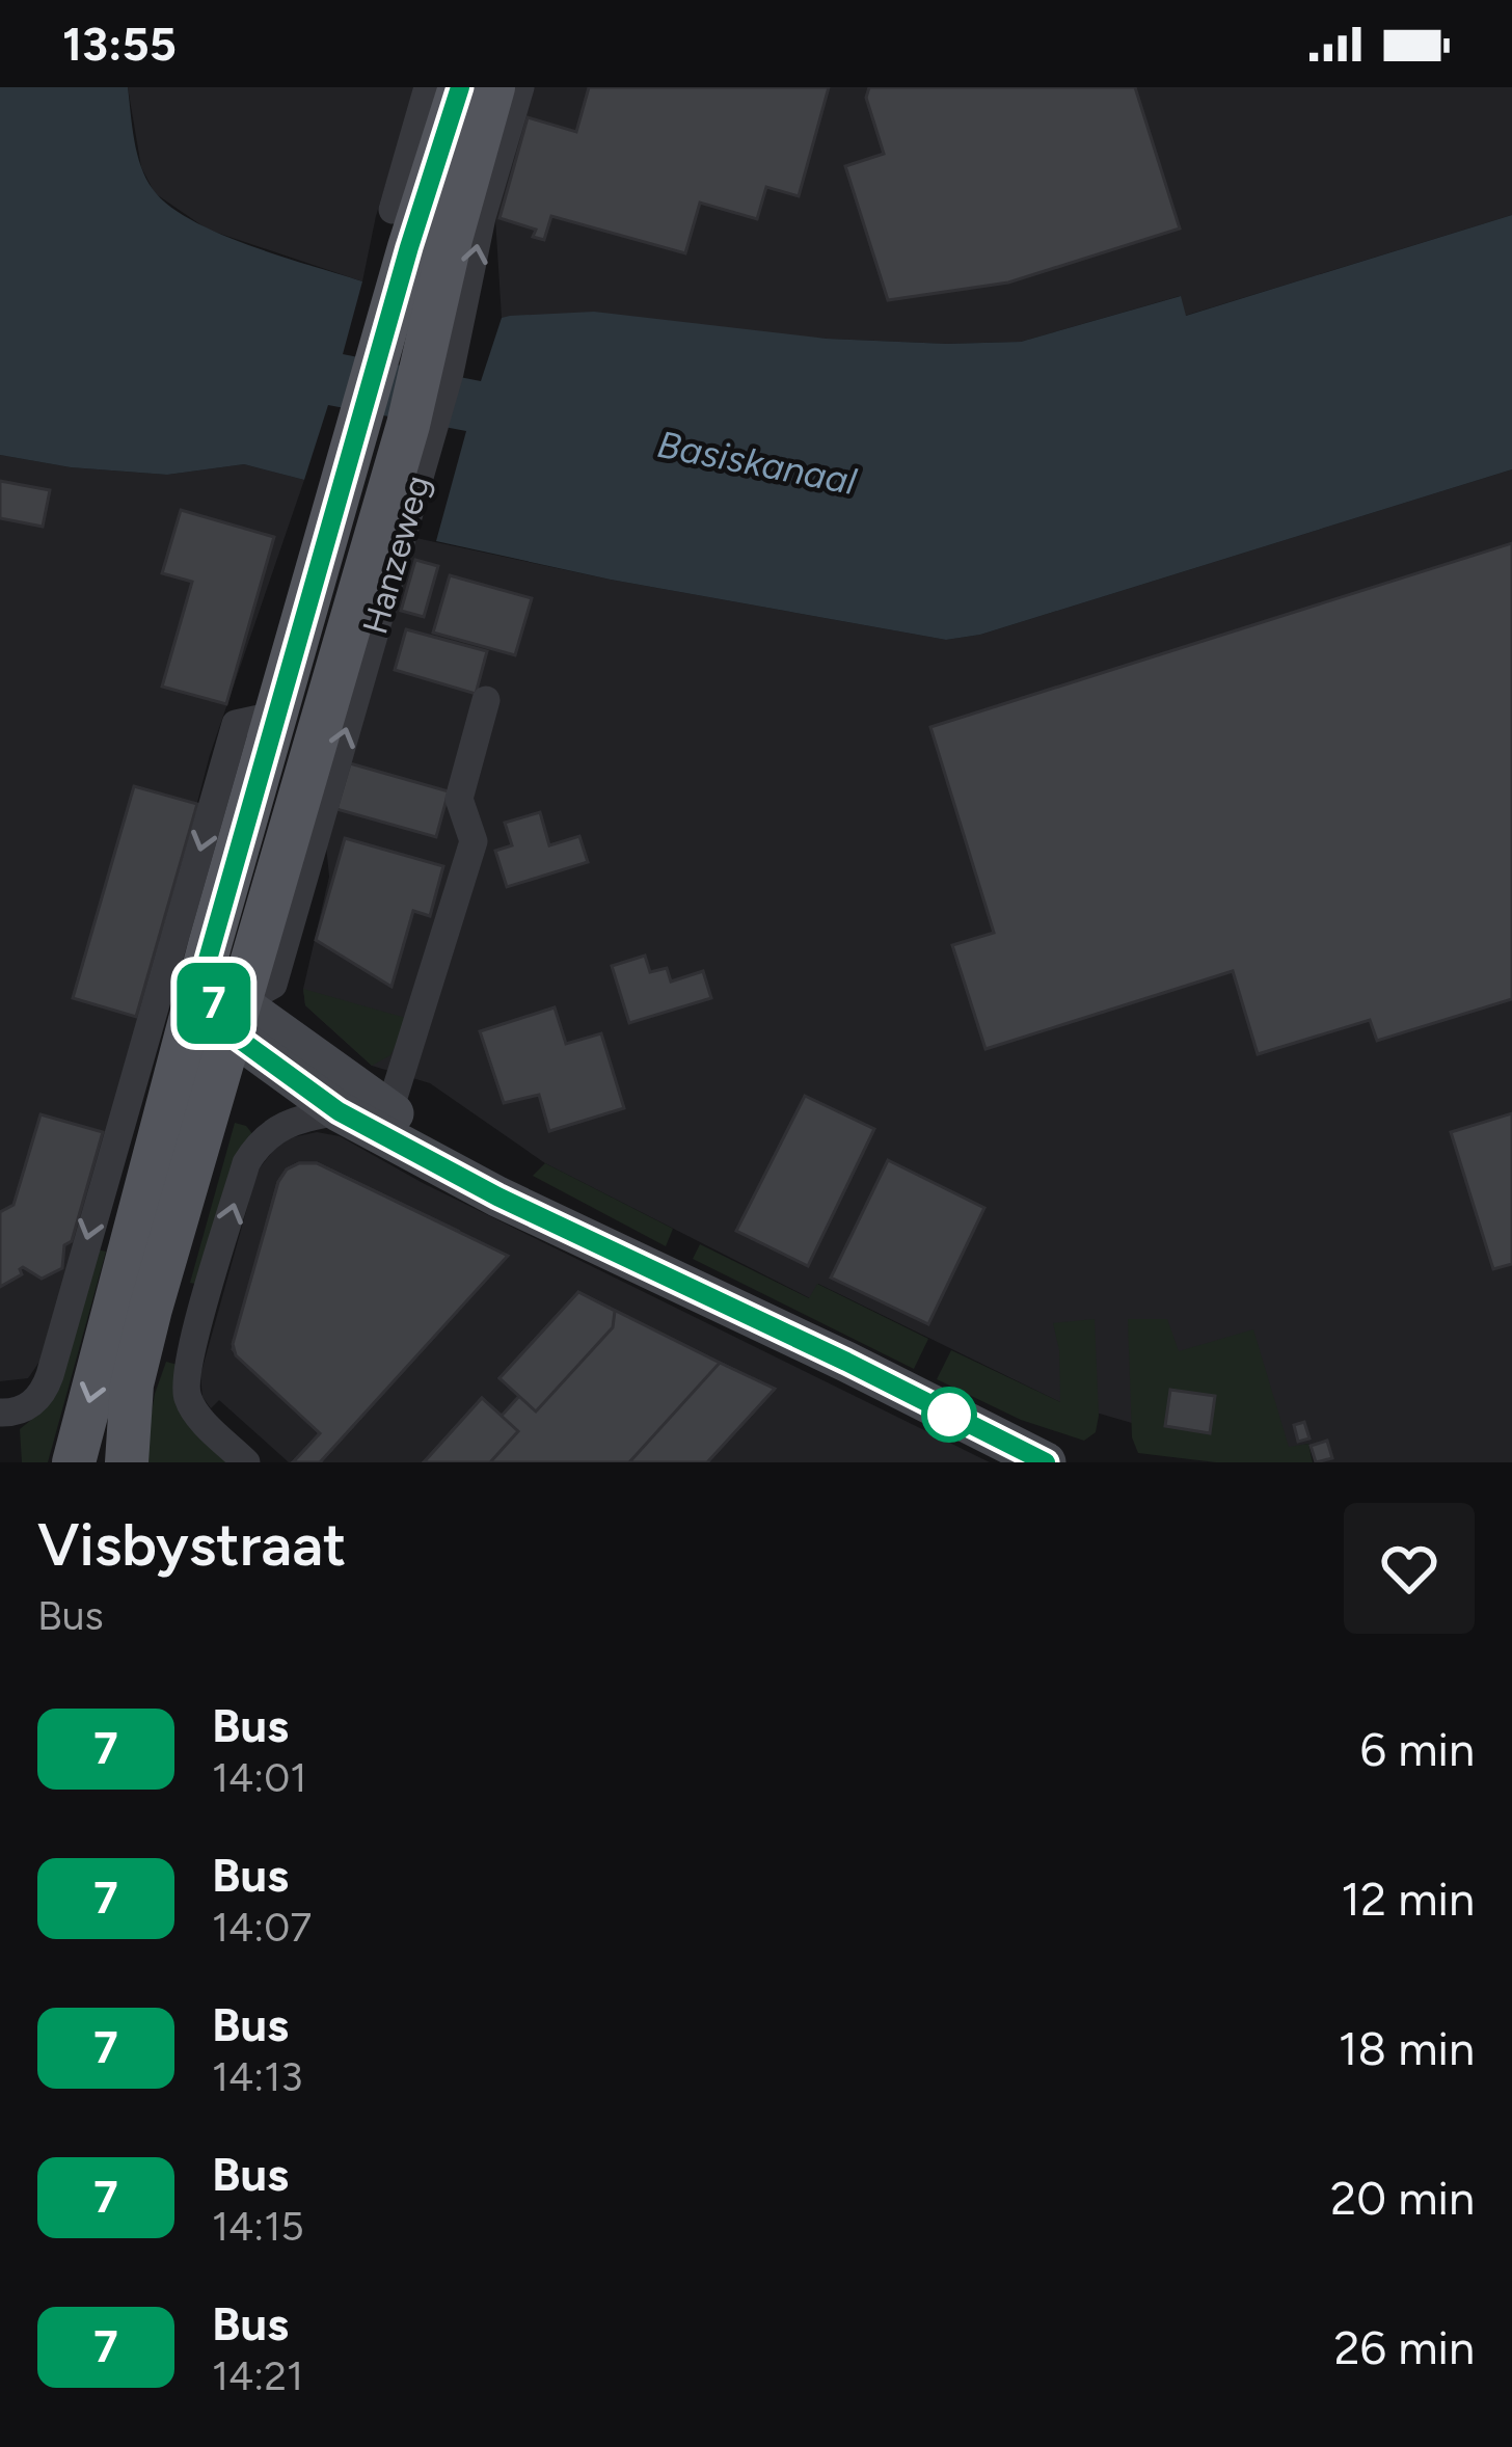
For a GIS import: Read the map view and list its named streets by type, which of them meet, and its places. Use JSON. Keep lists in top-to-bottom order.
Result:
{
  "streets": {
    "main road": ["Hanzeweg"]
  },
  "water": ["Basiskanaal"],
  "lines": ["bus line 7"],
  "page": {
    "status": "13:55",
    "on_map": "7",
    "heading": ["Visbystraat", "Bus"],
    "list": [
      {
        "mark": "7",
        "name": "Bus",
        "note": "14:01",
        "value": "6 min"
      },
      {
        "mark": "7",
        "name": "Bus",
        "note": "14:07",
        "value": "12 min"
      },
      {
        "mark": "7",
        "name": "Bus",
        "note": "14:13",
        "value": "18 min"
      },
      {
        "mark": "7",
        "name": "Bus",
        "note": "14:15",
        "value": "20 min"
      },
      {
        "mark": "7",
        "name": "Bus",
        "note": "14:21",
        "value": "26 min"
      }
    ]
  }
}
